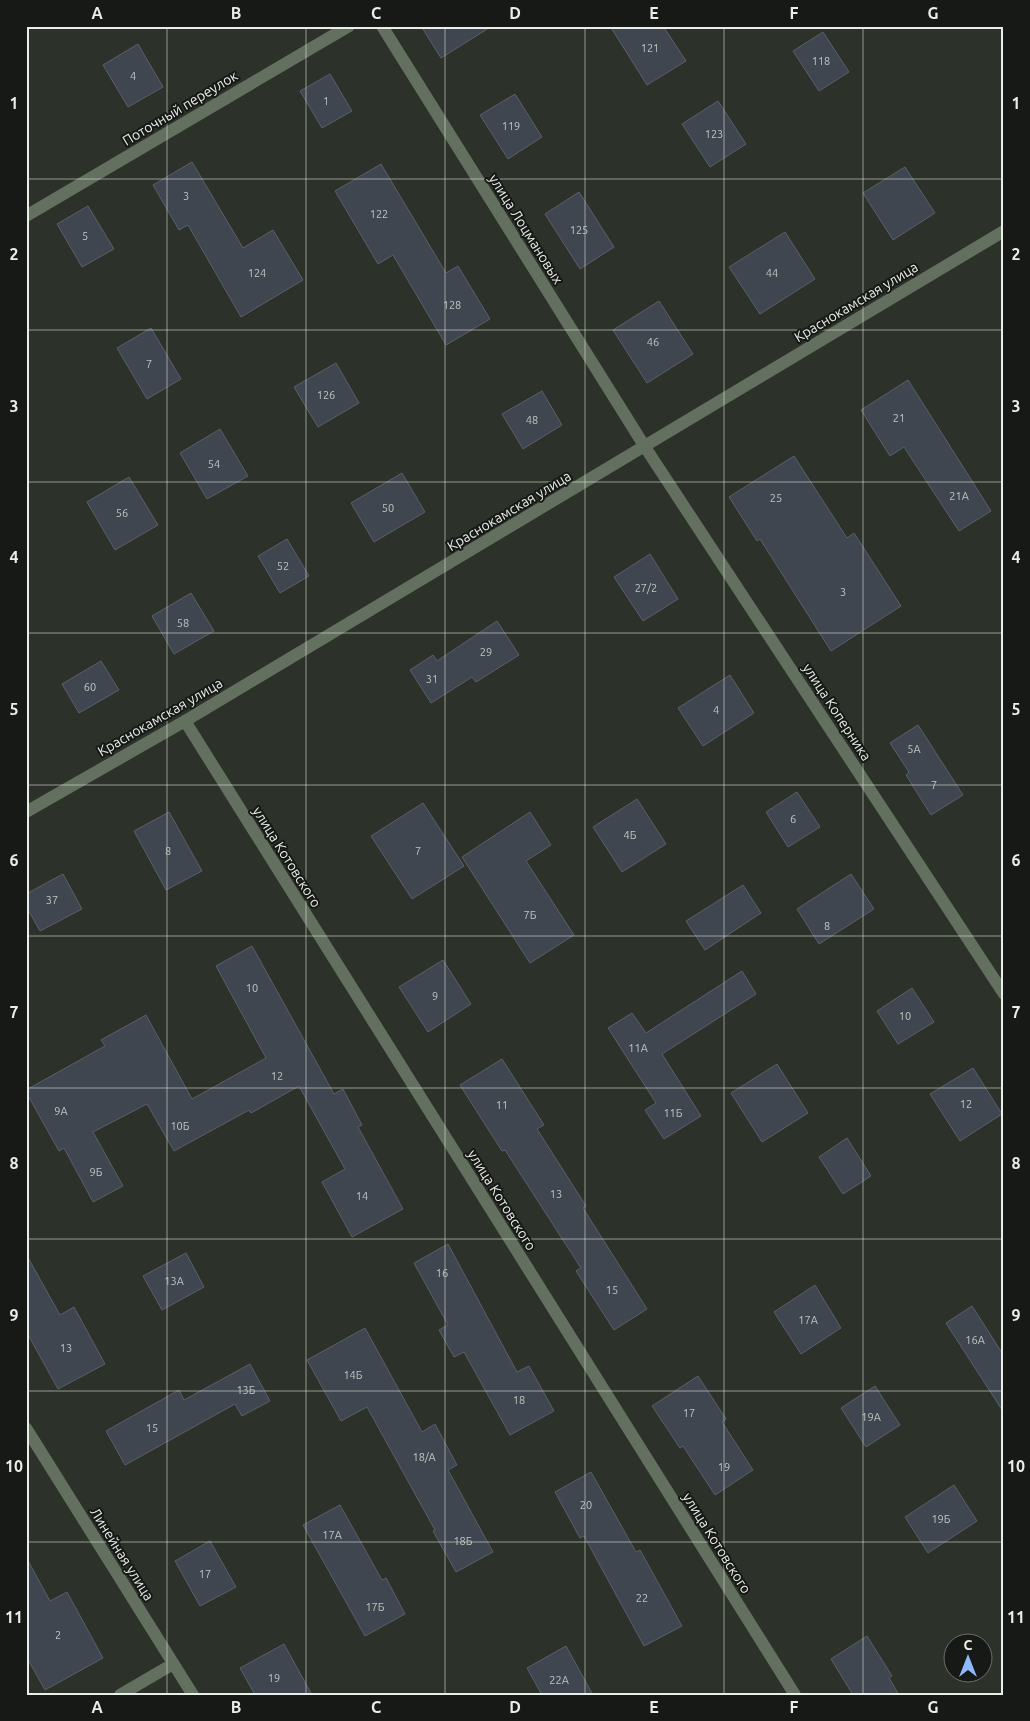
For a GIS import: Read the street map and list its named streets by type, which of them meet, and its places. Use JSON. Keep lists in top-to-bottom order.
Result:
{
  "streets": {
    "street": [
      "Поточный переулок",
      "улица Лоцмановых",
      "Краснокамская улица",
      "улица Коперника",
      "улица Котовского",
      "Линейная улица"
    ]
  },
  "crossings": [
    ["улица Лоцмановых", "Краснокамская улица"],
    ["улица Лоцмановых", "улица Коперника"],
    ["Краснокамская улица", "улица Коперника"],
    ["Краснокамская улица", "улица Котовского"]
  ],
  "house_numbers": [
    "121",
    "118",
    "4",
    "1",
    "119",
    "123",
    "3",
    "122",
    "125",
    "5",
    "124",
    "44",
    "128",
    "46",
    "7",
    "126",
    "21",
    "48",
    "54",
    "21А",
    "25",
    "50",
    "56",
    "52",
    "27/2",
    "3",
    "58",
    "29",
    "31",
    "60",
    "4",
    "5А",
    "7",
    "6",
    "4Б",
    "8",
    "7",
    "37",
    "7Б",
    "8",
    "10",
    "9",
    "10",
    "11А",
    "12",
    "12",
    "11",
    "9А",
    "11Б",
    "10Б",
    "9Б",
    "13",
    "14",
    "16",
    "13А",
    "15",
    "17А",
    "16А",
    "13",
    "14Б",
    "13Б",
    "18",
    "17",
    "19А",
    "15",
    "18/А",
    "19",
    "20",
    "19Б",
    "17А",
    "18Б",
    "17",
    "22",
    "17Б",
    "2",
    "19",
    "22А"
  ],
  "north": "top",
  "grid": {
    "columns": [
      "A",
      "B",
      "C",
      "D",
      "E",
      "F",
      "G"
    ],
    "rows": [
      "1",
      "2",
      "3",
      "4",
      "5",
      "6",
      "7",
      "8",
      "9",
      "10",
      "11"
    ]
  }
}
